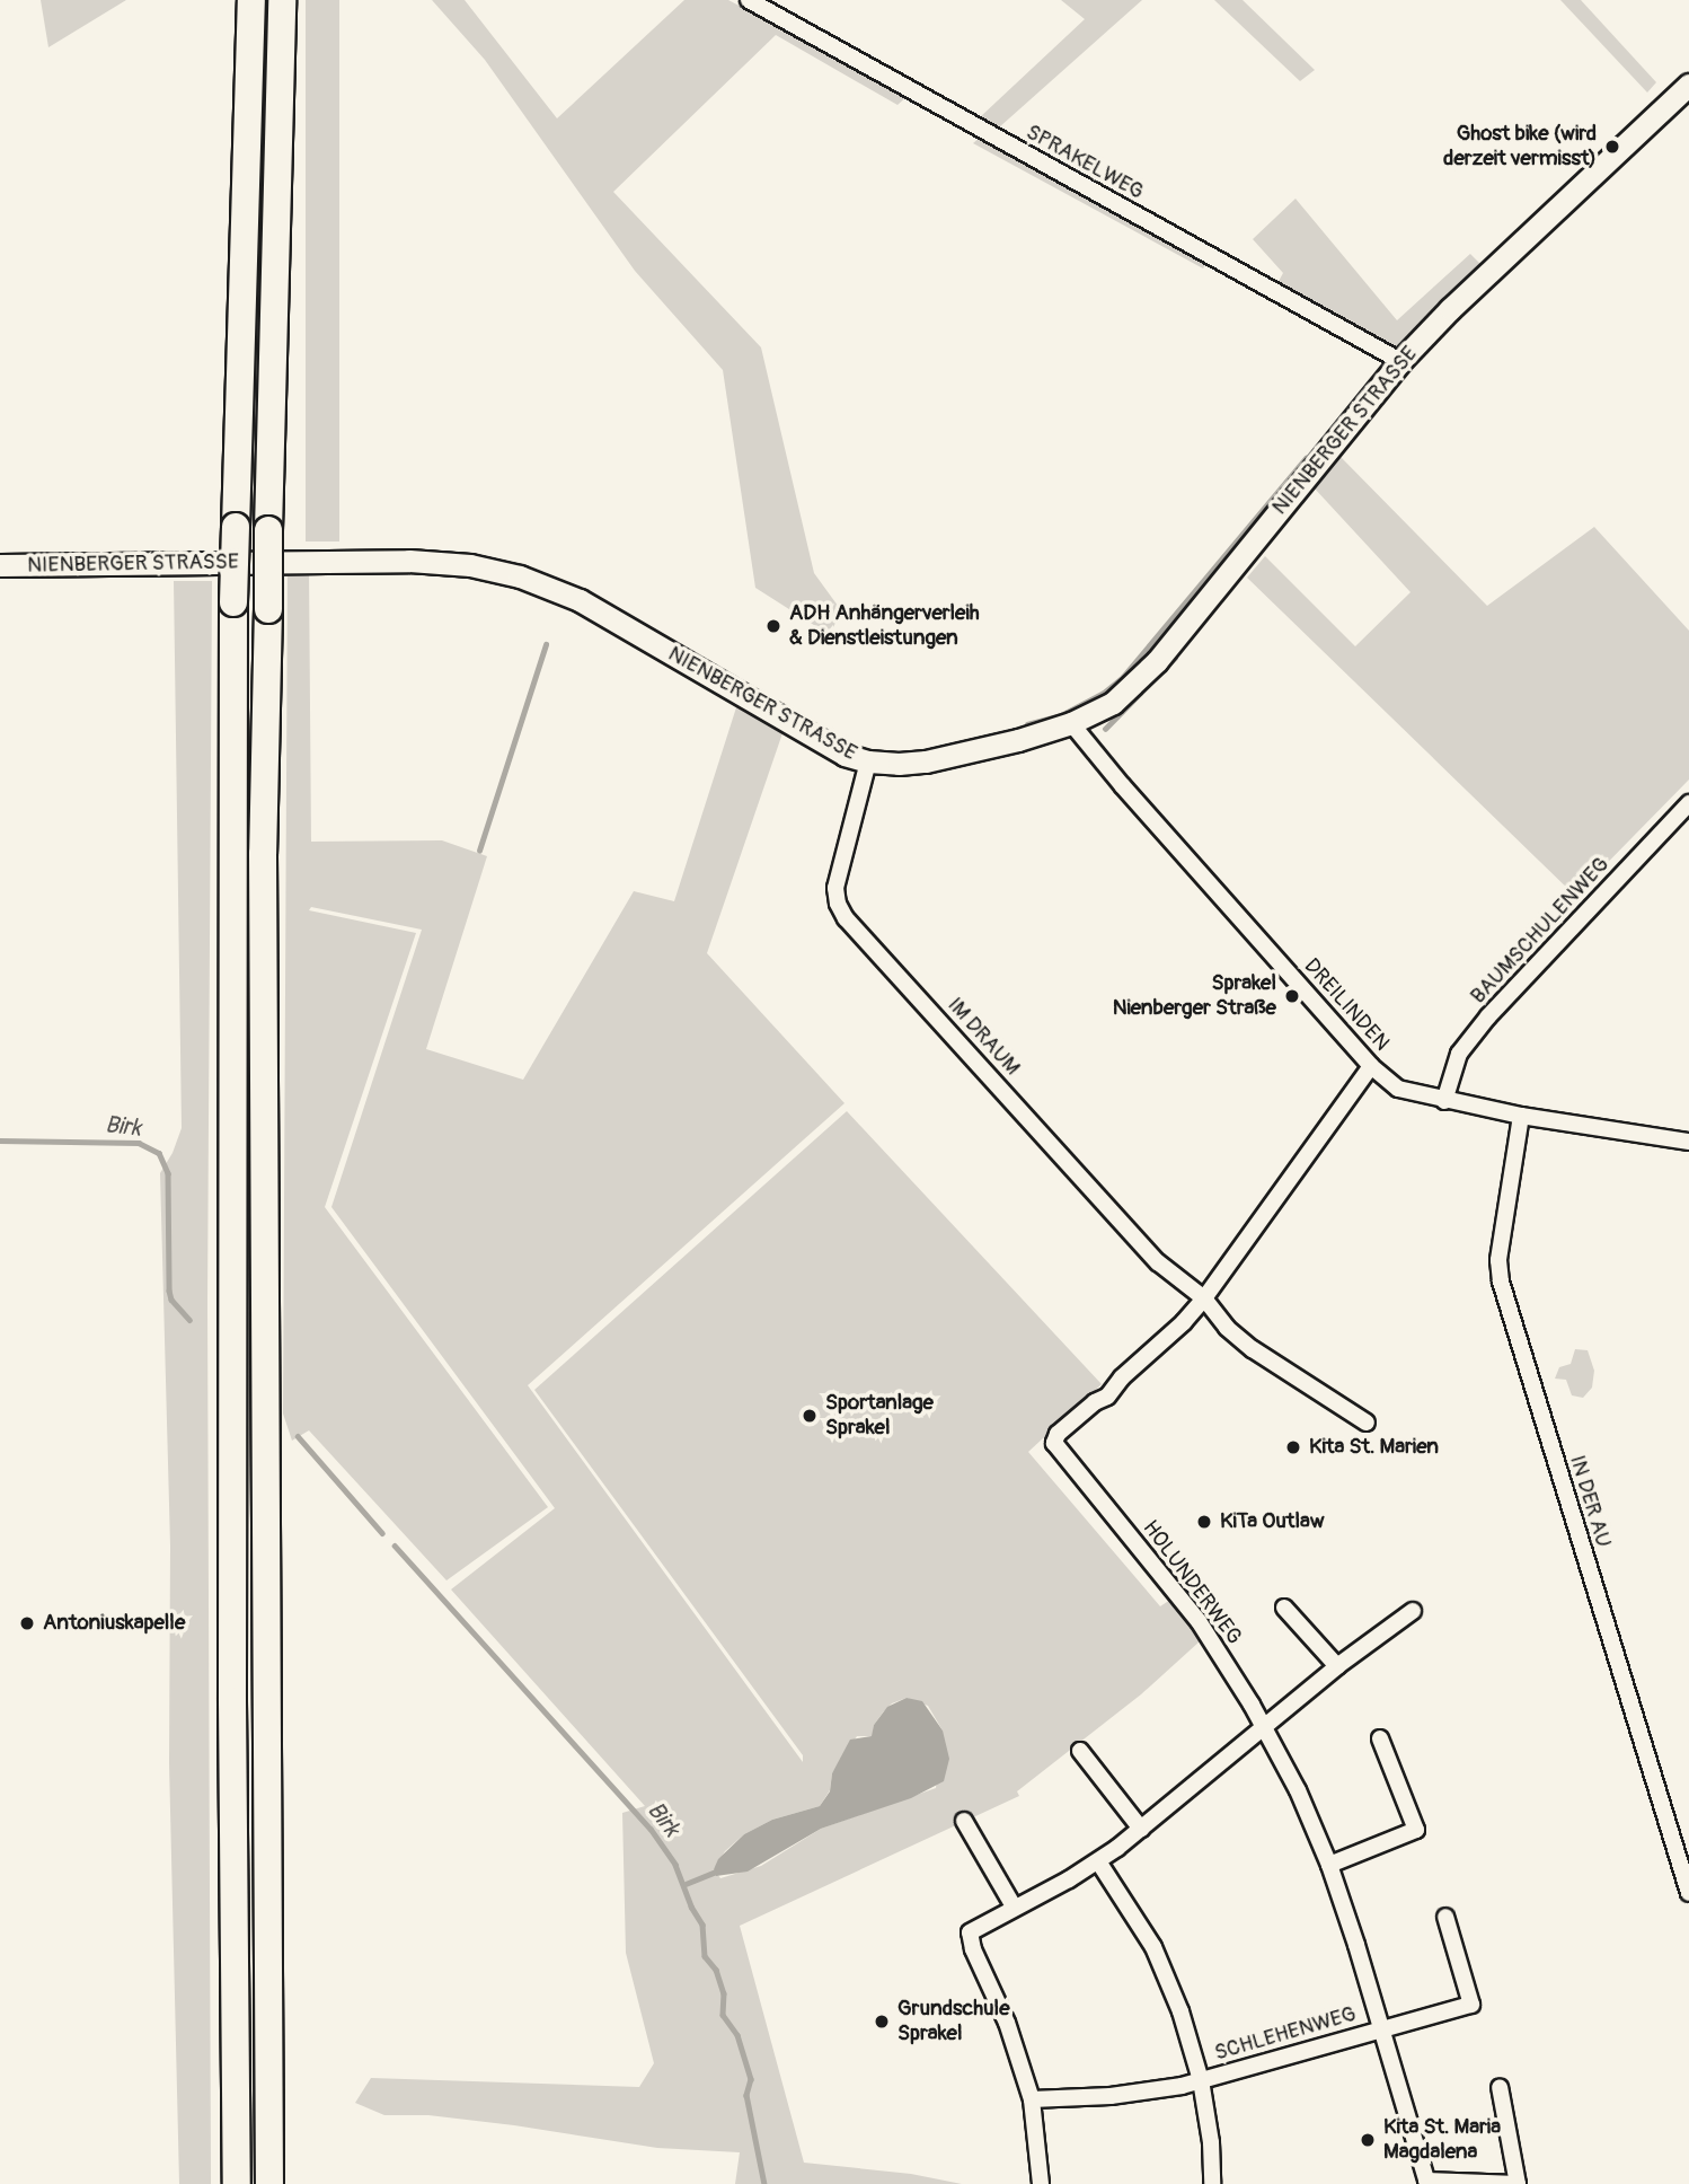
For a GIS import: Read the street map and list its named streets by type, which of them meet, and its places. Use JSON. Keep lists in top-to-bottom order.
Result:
{
  "streets": {
    "street": [
      "SPRAKELWEG",
      "NIENBERGER STRASSE",
      "BAUMSCHULENWEG",
      "DREILINDEN",
      "IM DRAUM",
      "IN DER AU",
      "HOLUNDERWEG",
      "SCHLEHENWEG"
    ]
  },
  "crossings": [
    ["SPRAKELWEG", "NIENBERGER STRASSE"],
    ["NIENBERGER STRASSE", "DREILINDEN"],
    ["NIENBERGER STRASSE", "IM DRAUM"],
    ["BAUMSCHULENWEG", "DREILINDEN"],
    ["DREILINDEN", "IN DER AU"],
    ["IM DRAUM", "HOLUNDERWEG"],
    ["HOLUNDERWEG", "SCHLEHENWEG"]
  ],
  "water": ["Birk"],
  "places": [
    "Ghost bike (wird derzeit vermisst)",
    "ADH Anhängerverleih & Dienstleistungen",
    "Sprakel Nienberger Straße",
    "Sportanlage Sprakel",
    "Kita St. Marien",
    "KiTa Outlaw",
    "Antoniuskapelle",
    "Grundschule Sprakel",
    "Kita St. Maria Magdalena"
  ]
}
